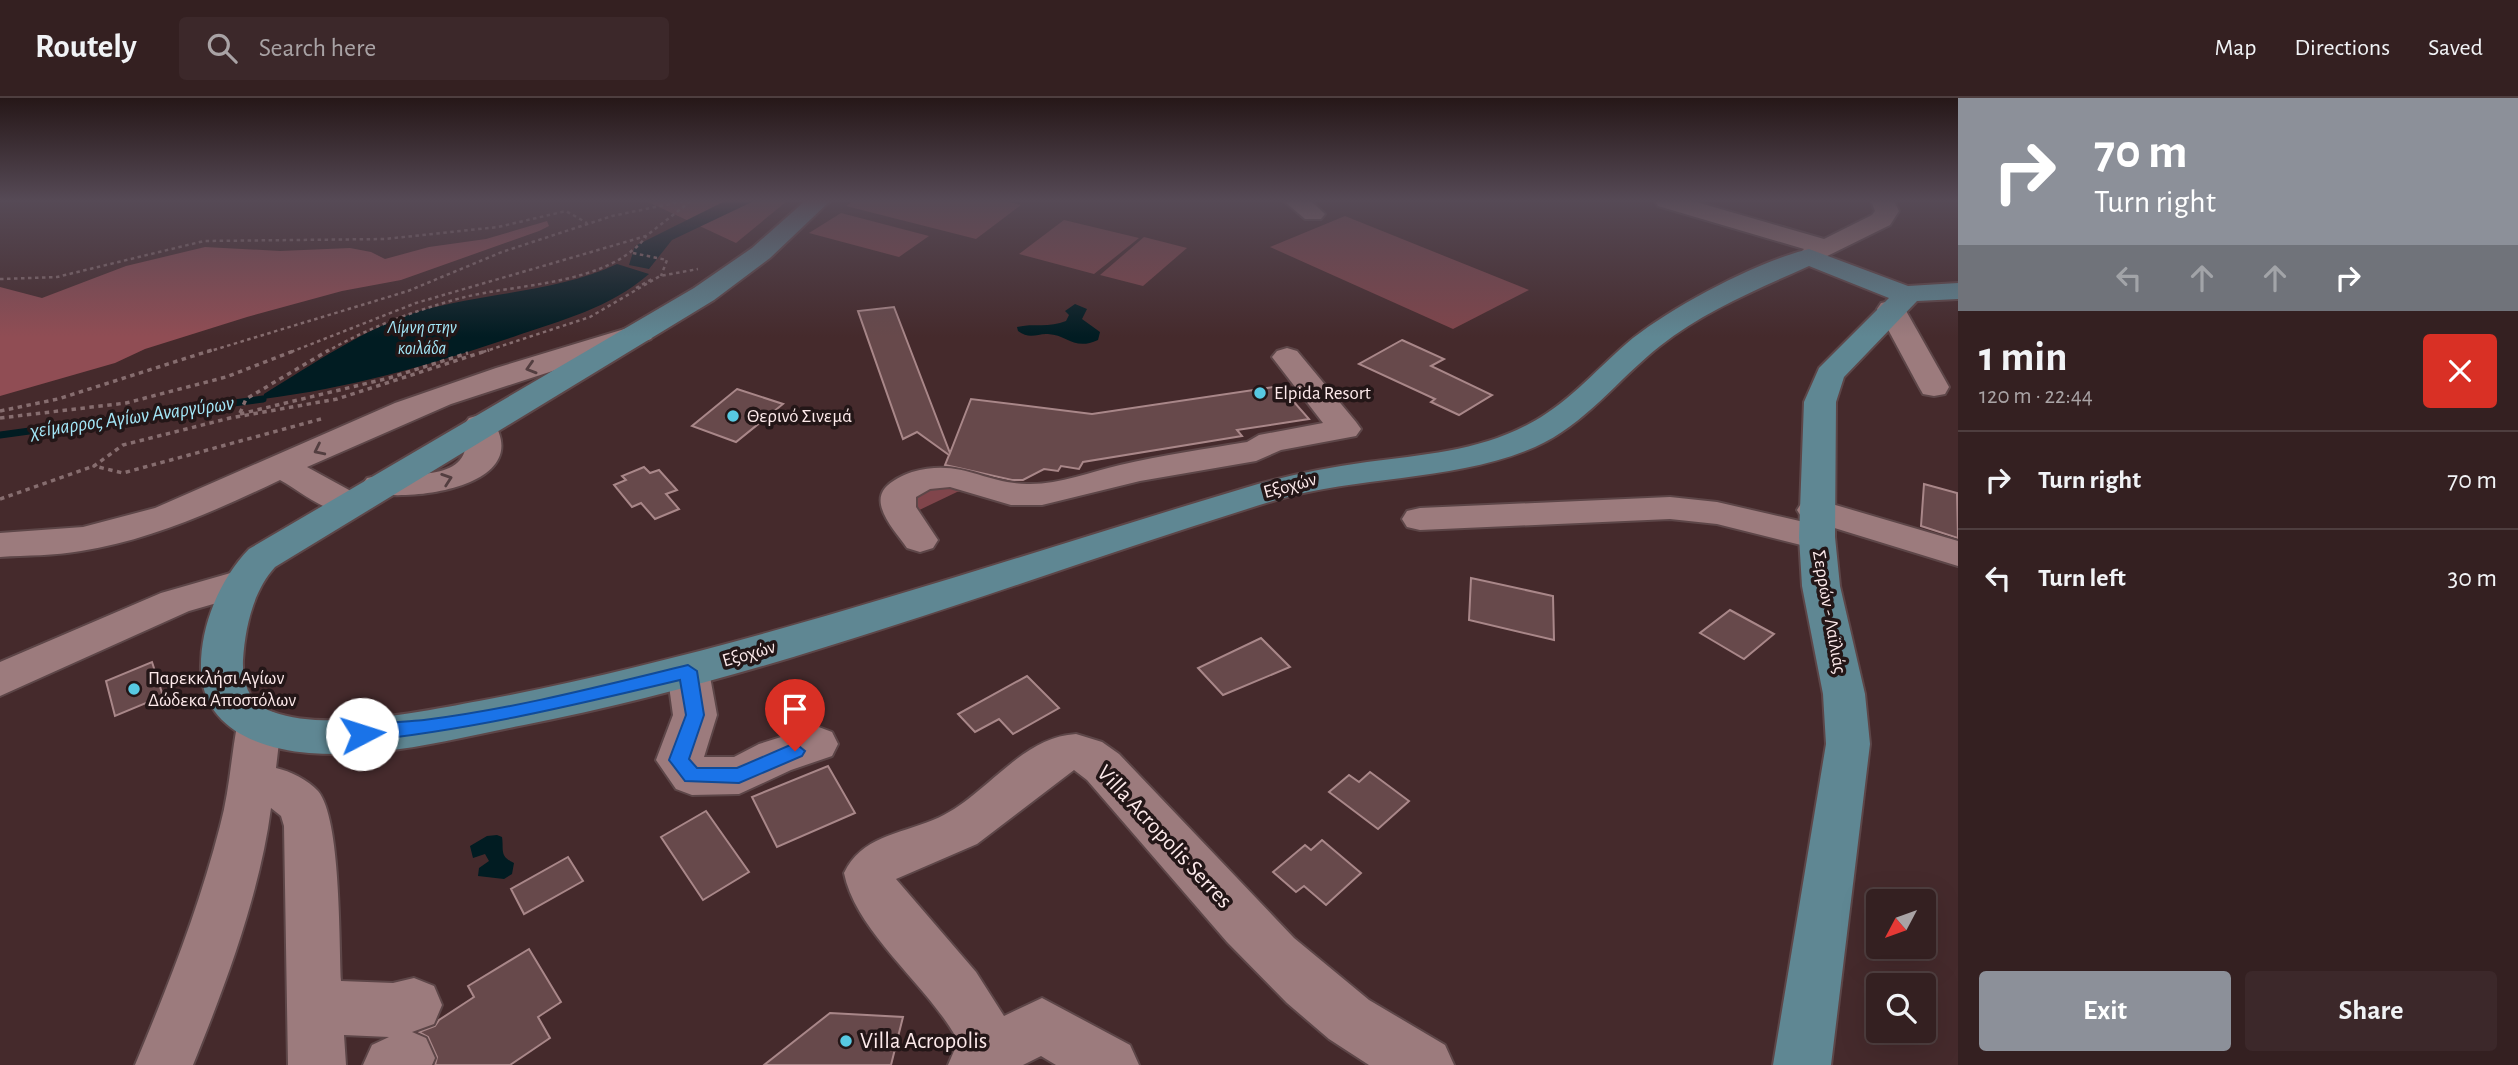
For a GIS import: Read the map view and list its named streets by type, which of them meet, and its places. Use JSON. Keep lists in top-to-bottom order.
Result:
{
  "streets": {
    "main road": ["Εξοχών", "Σερρών - Λαϊλιάς"],
    "street": ["Villa Acropolis Serres"]
  },
  "water": ["Λίμνη στην κοιλάδα", "χείμαρρος Αγίων Αναργύρων"],
  "places": [
    "Elpida Resort",
    "Θερινό Σινεμά",
    "Παρεκκλήσι Αγίων Δώδεκα Αποστόλων",
    "Villa Acropolis"
  ],
  "north": "bottom left",
  "page": {
    "header": "Routely",
    "search": "Search here",
    "nav": ["Map", "Directions", "Saved"],
    "turn": ["70 m", "Turn right"],
    "heading": ["1 min", "120 m · 22:44"],
    "list": [
      {
        "name": "Turn right",
        "value": "70 m"
      },
      {
        "name": "Turn left",
        "value": "30 m"
      }
    ],
    "buttons": ["Exit", "Share"]
  }
}
